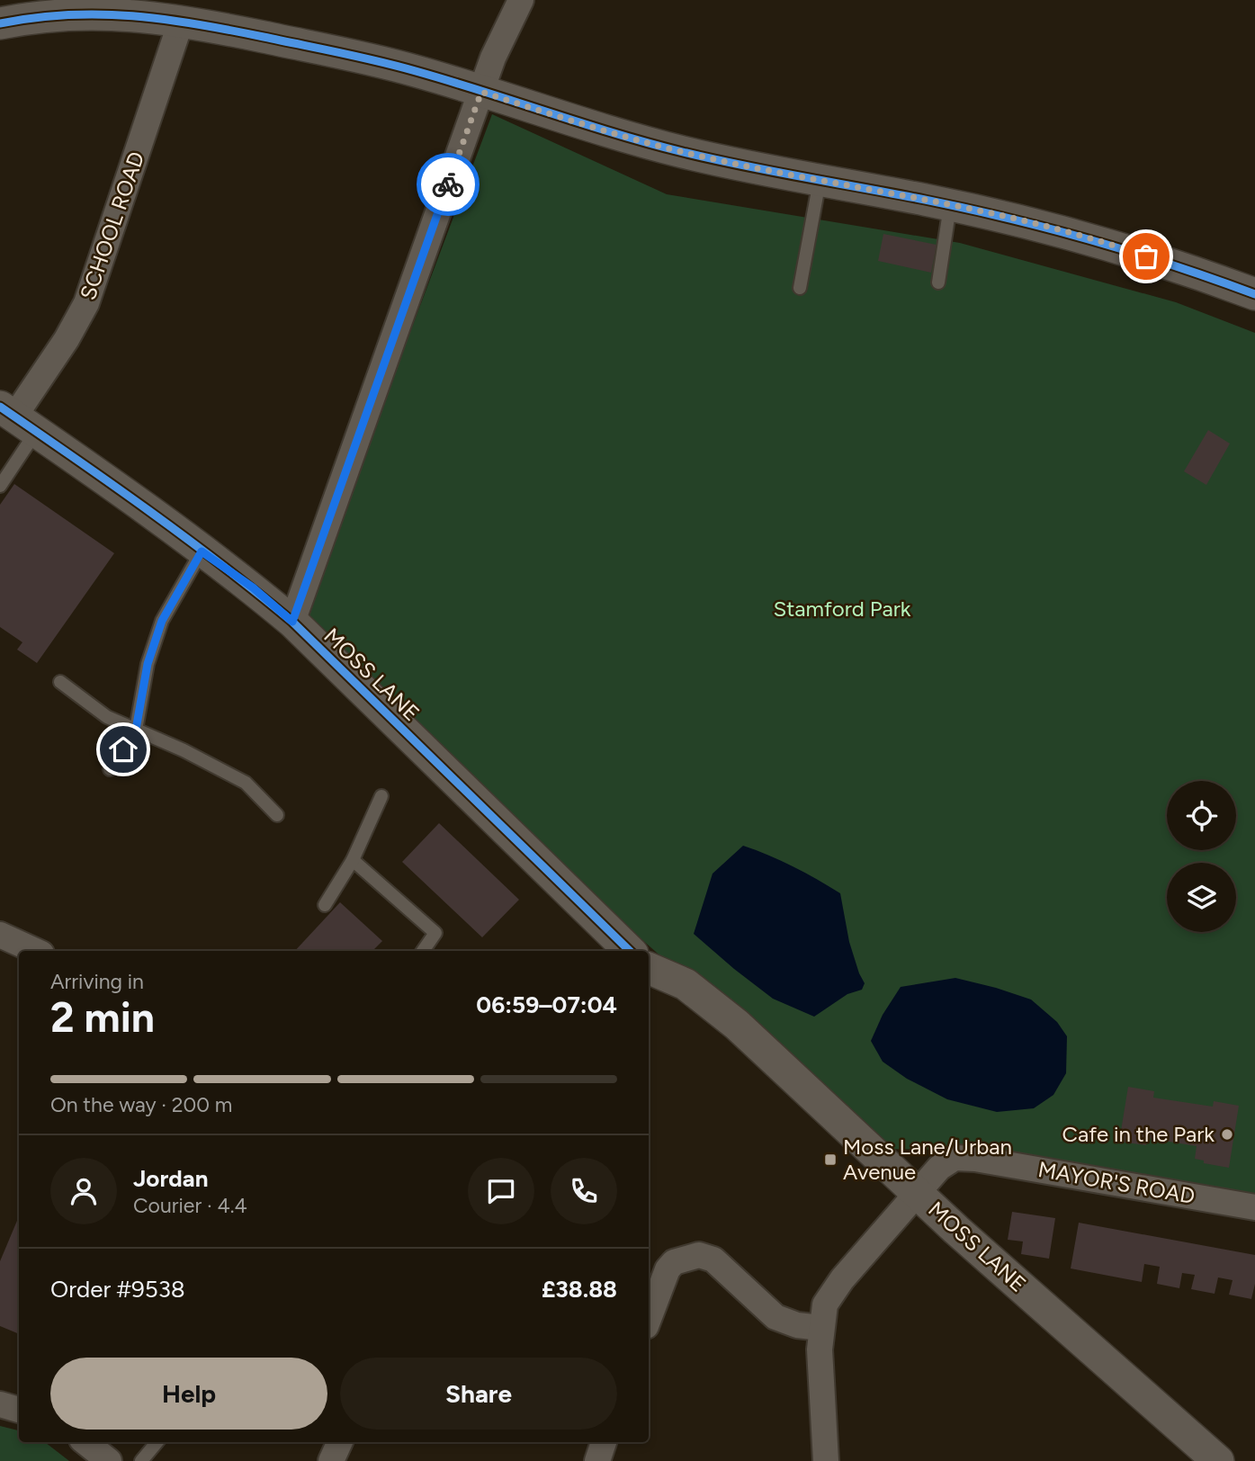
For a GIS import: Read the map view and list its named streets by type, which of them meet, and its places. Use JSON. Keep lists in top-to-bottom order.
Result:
{
  "streets": {
    "street": ["SCHOOL ROAD", "MOSS LANE", "MAYOR'S ROAD"]
  },
  "crossings": [
    ["SCHOOL ROAD", "MOSS LANE"],
    ["MOSS LANE", "MAYOR'S ROAD"]
  ],
  "parks": ["Stamford Park"],
  "places": {
    "other": ["Cafe in the Park"],
    "transit": ["Moss Lane/Urban Avenue"]
  },
  "page": {
    "heading": ["2 min", "Arriving in", "06:59–07:04"],
    "panel": [
      "Jordan",
      "Courier · 4.4",
      "Order #9538",
      "£38.88"
    ],
    "bar": "On the way · 200 m",
    "buttons": ["Help", "Share"]
  }
}
